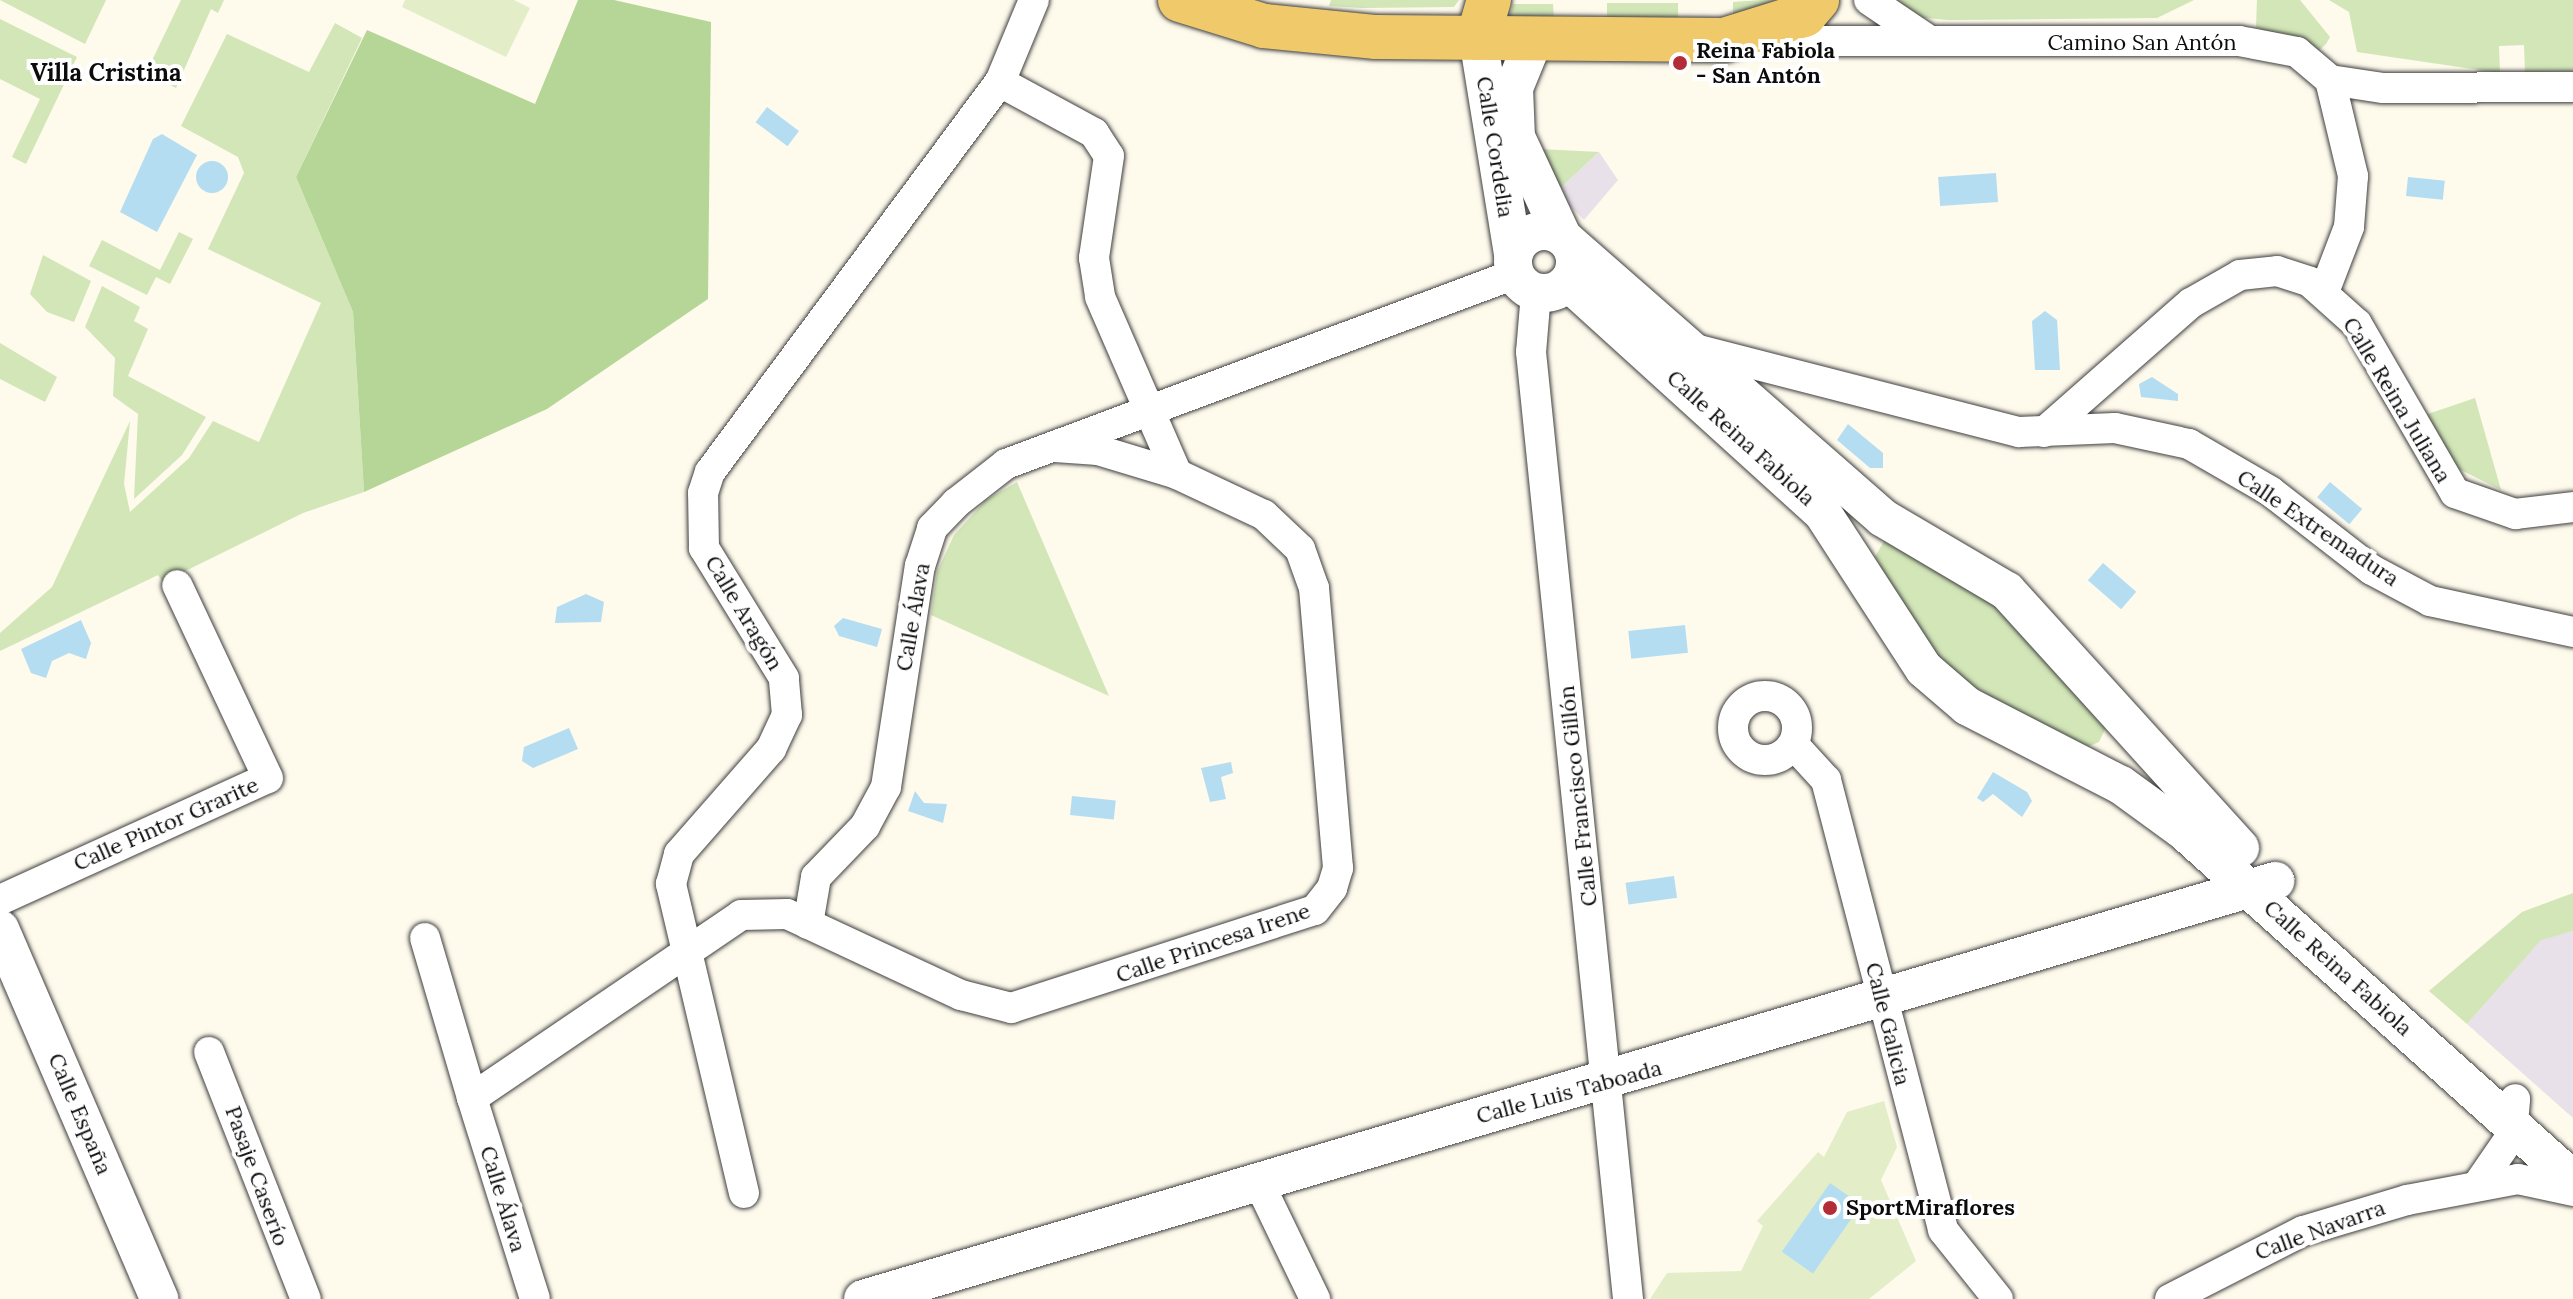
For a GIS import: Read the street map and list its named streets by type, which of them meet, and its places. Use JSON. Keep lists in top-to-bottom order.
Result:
{
  "streets": {
    "main road": ["Camino San Antón"],
    "street": [
      "Calle Cordelia",
      "Calle Reina Juliana",
      "Calle Reina Fabiola",
      "Calle Extremadura",
      "Calle Aragón",
      "Calle Álava",
      "Calle Francisco Gillón",
      "Calle Pintor Grarite",
      "Calle Princesa Irene",
      "Calle Galicia",
      "Calle Luis Taboada",
      "Calle España",
      "Pasaje Caserío",
      "Calle Navarra"
    ]
  },
  "crossings": [
    ["Camino San Antón", "Calle Cordelia"],
    ["Calle Cordelia", "Calle Reina Fabiola"],
    ["Calle Cordelia", "Calle Álava"],
    ["Calle Cordelia", "Calle Francisco Gillón"],
    ["Calle Reina Juliana", "Calle Extremadura"],
    ["Calle Reina Fabiola", "Calle Extremadura"],
    ["Calle Reina Fabiola", "Calle Álava"],
    ["Calle Reina Fabiola", "Calle Francisco Gillón"],
    ["Calle Reina Fabiola", "Calle Luis Taboada"],
    ["Calle Álava", "Calle Francisco Gillón"],
    ["Calle Álava", "Calle Princesa Irene"],
    ["Calle Francisco Gillón", "Calle Luis Taboada"],
    ["Calle Galicia", "Calle Luis Taboada"]
  ],
  "districts": ["Villa Cristina"],
  "places": ["Reina Fabiola - San Antón", "SportMiraflores"]
}
